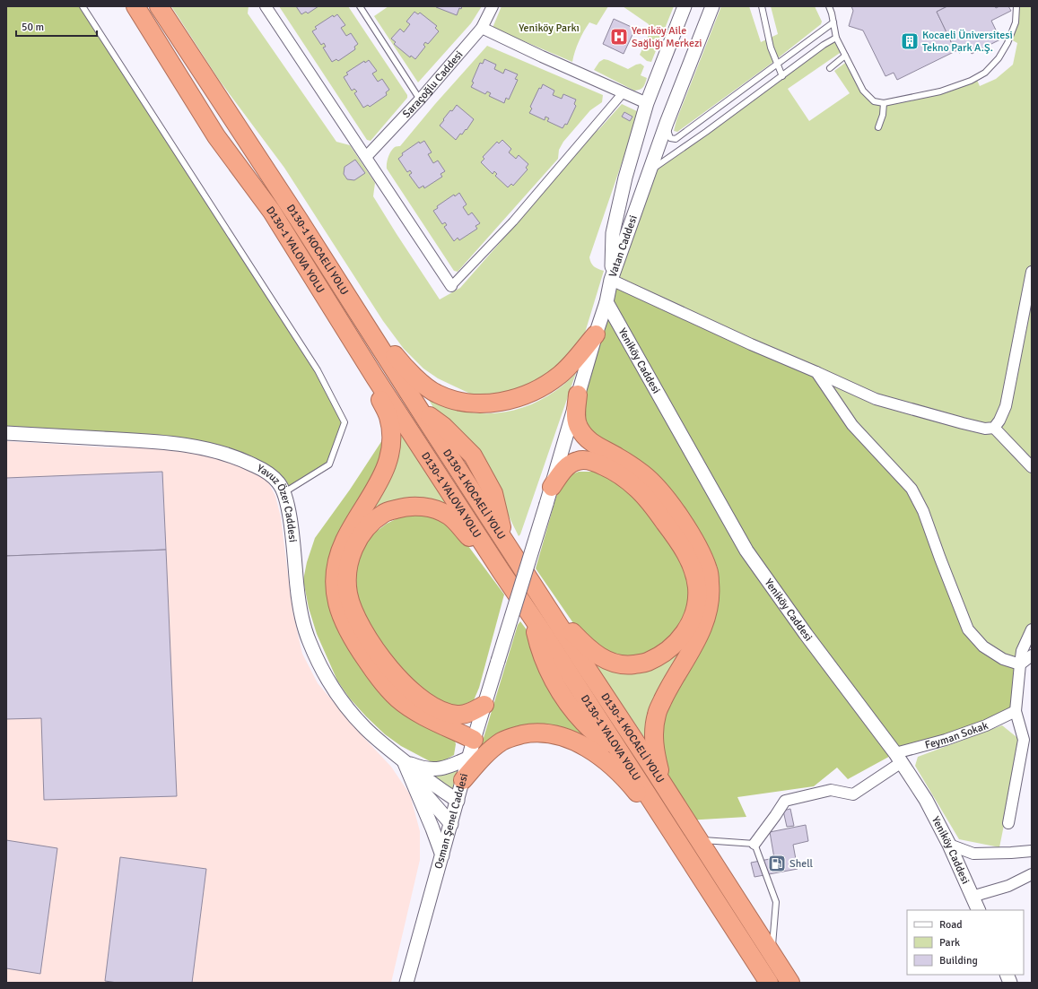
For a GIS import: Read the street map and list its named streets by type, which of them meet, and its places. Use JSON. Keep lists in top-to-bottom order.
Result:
{
  "streets": {
    "highway": ["D130-1 KOCAELİ YOLU", "D130-1 YALOVA YOLU"],
    "street": [
      "Saraçoğlu Caddesi",
      "Vatan Caddesi",
      "Yeniköy Caddesi",
      "Yavuz Özer Caddesi",
      "Feyman Sokak",
      "Osman Şenel Caddesi"
    ]
  },
  "crossings": [
    ["Vatan Caddesi", "Osman Şenel Caddesi"],
    ["Yeniköy Caddesi", "Feyman Sokak"],
    ["Yeniköy Caddesi", "Osman Şenel Caddesi"],
    ["Yavuz Özer Caddesi", "Osman Şenel Caddesi"]
  ],
  "parks": ["Yeniköy Parkı"],
  "places": {
    "hospital": ["Yeniköy Aile Sağlığı Merkezi"],
    "building": ["Kocaeli Üniversitesi Tekno Park A.Ş."],
    "fuel station": ["Shell"]
  },
  "legend": ["Road", "Park", "Building"],
  "scale_bar": "50 m"
}
